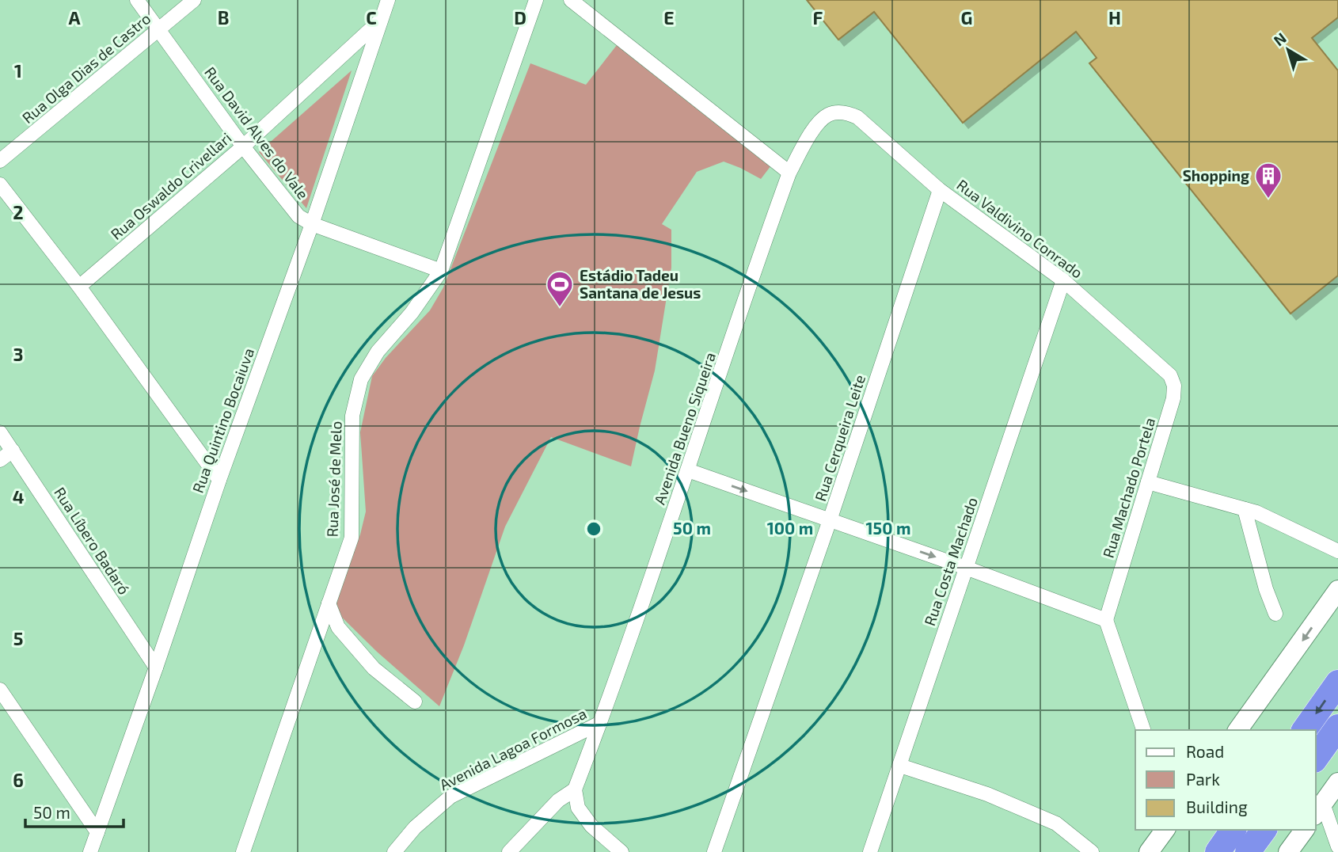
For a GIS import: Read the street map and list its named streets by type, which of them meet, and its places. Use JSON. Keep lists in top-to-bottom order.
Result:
{
  "streets": {
    "street": [
      "Rua Olga Dias de Castro",
      "Rua David Alves do Vale",
      "Rua Oswaldo Crivellari",
      "Rua Valdivino Conrado",
      "Rua Quintino Bocaiuva",
      "Avenida Bueno Siqueira",
      "Rua Cerqueira Leite",
      "Rua José de Melo",
      "Rua Machado Portela",
      "Rua Líbero Badaró",
      "Rua Costa Machado",
      "Avenida Lagoa Formosa"
    ]
  },
  "crossings": [
    ["Rua Olga Dias de Castro", "Rua David Alves do Vale"],
    ["Rua David Alves do Vale", "Rua Oswaldo Crivellari"],
    ["Rua David Alves do Vale", "Rua Quintino Bocaiuva"],
    ["Rua David Alves do Vale", "Rua José de Melo"],
    ["Rua Oswaldo Crivellari", "Rua Quintino Bocaiuva"],
    ["Rua Valdivino Conrado", "Avenida Bueno Siqueira"],
    ["Rua Valdivino Conrado", "Rua Cerqueira Leite"],
    ["Rua Valdivino Conrado", "Rua Machado Portela"],
    ["Rua Valdivino Conrado", "Rua Costa Machado"],
    ["Rua Quintino Bocaiuva", "Rua Líbero Badaró"],
    ["Avenida Bueno Siqueira", "Avenida Lagoa Formosa"]
  ],
  "places": {
    "building": ["Shopping"],
    "sports": ["Estádio Tadeu Santana de Jesus"]
  },
  "legend": ["Road", "Park", "Building"],
  "scale_bar": "50 m",
  "north": "top left",
  "grid": {
    "columns": [
      "A",
      "B",
      "C",
      "D",
      "E",
      "F",
      "G",
      "H"
    ],
    "rows": [
      "1",
      "2",
      "3",
      "4",
      "5",
      "6"
    ]
  },
  "rings": ["50 m", "100 m", "150 m"]
}
